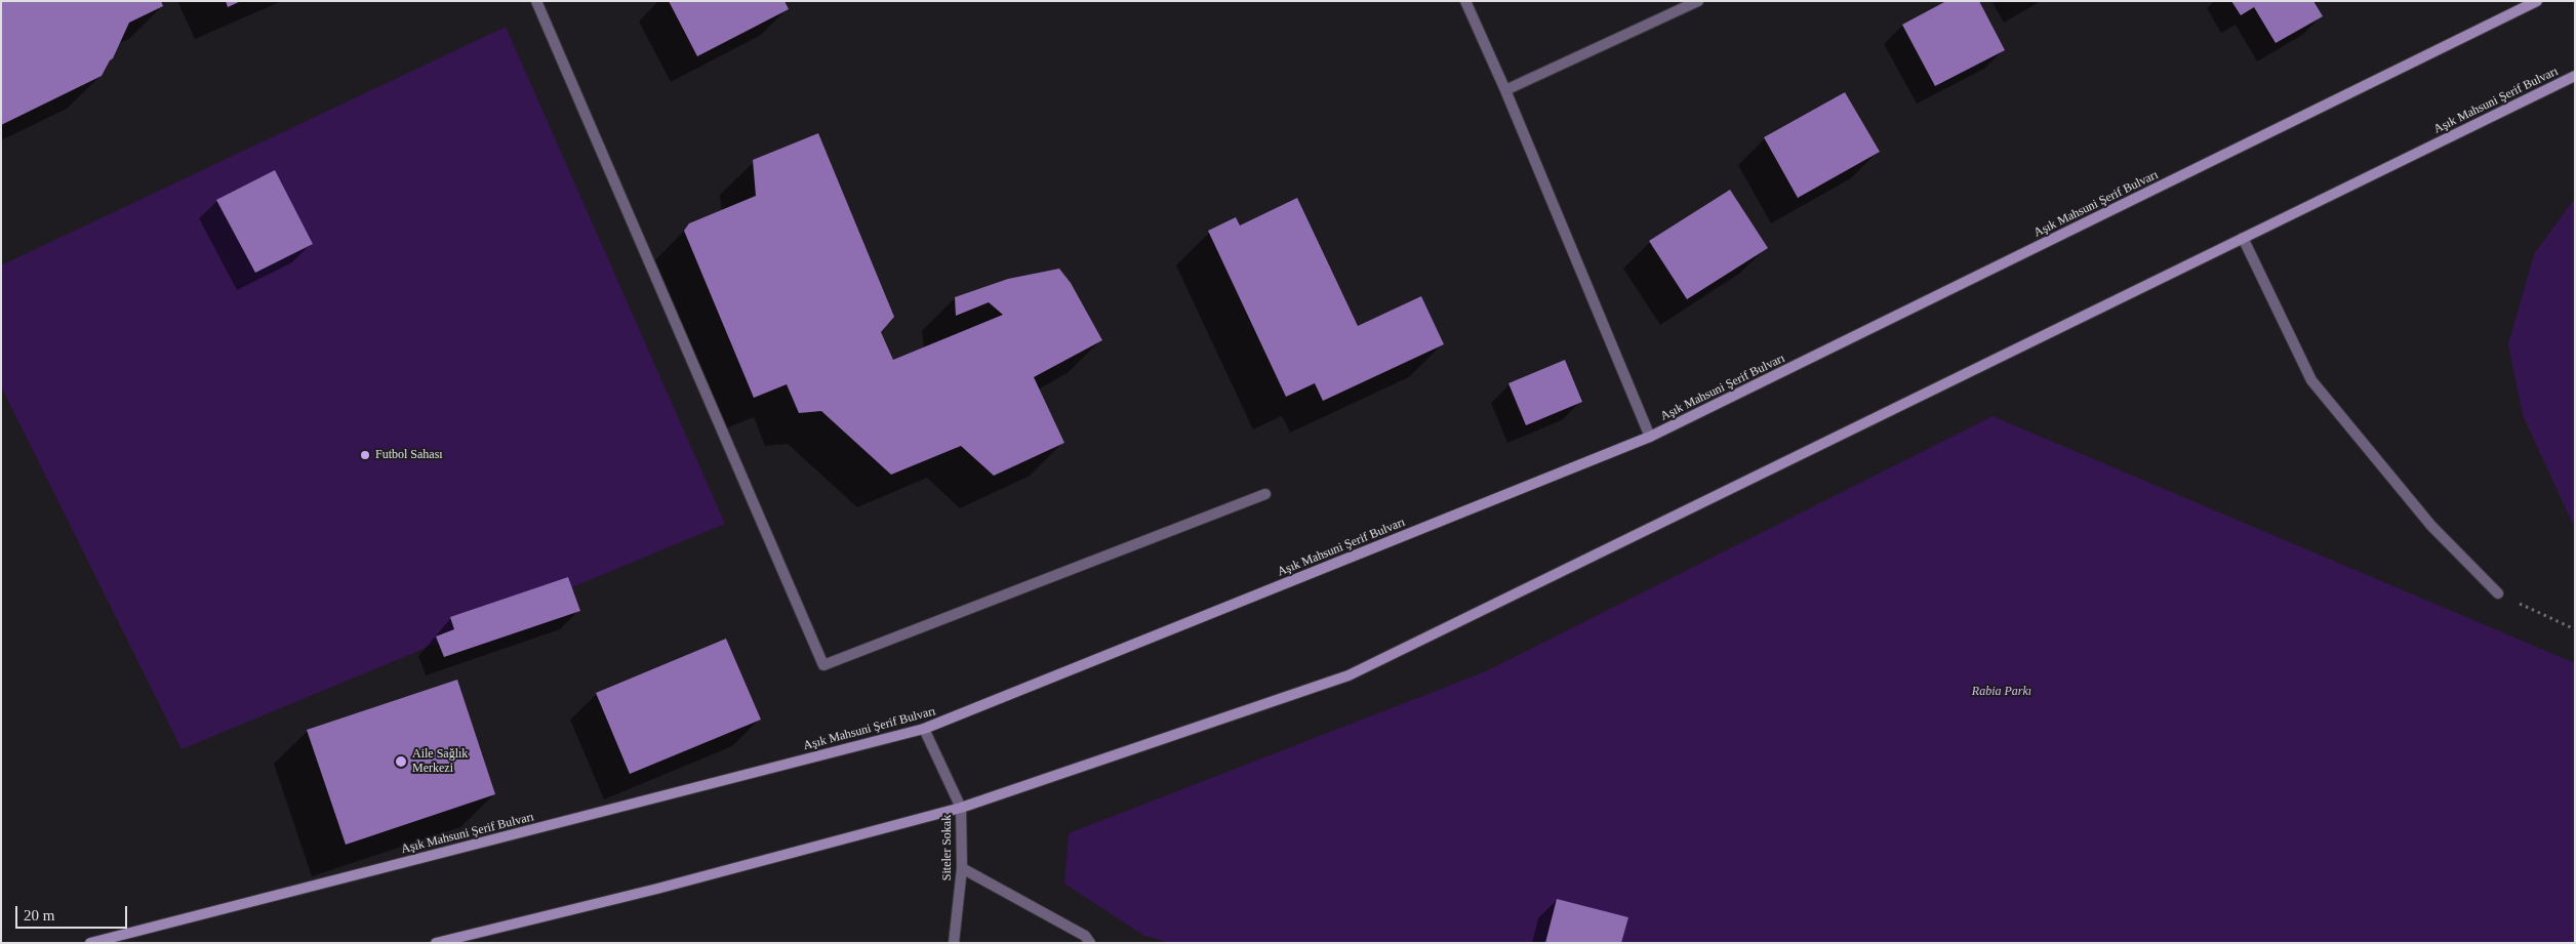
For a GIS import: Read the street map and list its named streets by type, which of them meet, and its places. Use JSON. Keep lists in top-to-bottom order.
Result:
{
  "streets": {
    "main road": ["Aşık Mahsuni Şerif Bulvarı"],
    "street": ["Siteler Sokak"]
  },
  "crossings": [
    ["Aşık Mahsuni Şerif Bulvarı", "Siteler Sokak"]
  ],
  "parks": ["Rabia Parkı"],
  "places": ["Futbol Sahası", "Aile Sağlık Merkezi"],
  "scale_bar": "20 m"
}
